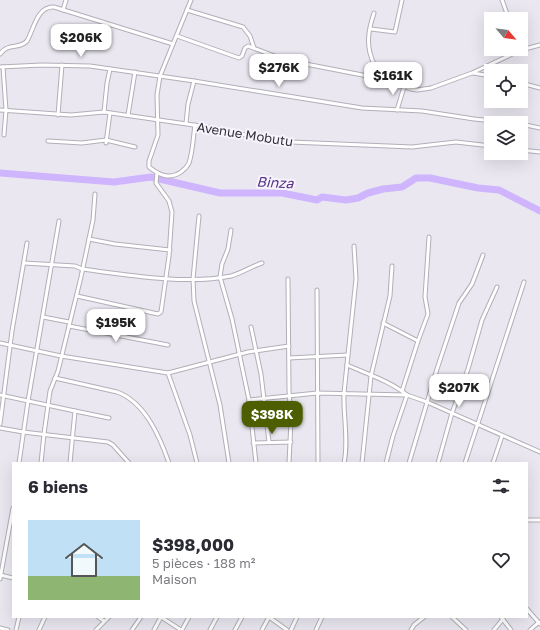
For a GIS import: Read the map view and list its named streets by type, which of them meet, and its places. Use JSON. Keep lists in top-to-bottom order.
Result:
{
  "streets": {
    "street": ["Avenue Mobutu"]
  },
  "water": ["Binza"],
  "north": "bottom right",
  "page": {
    "price": [
      "$206K",
      "$276K",
      "$161K",
      "$195K",
      "$207K",
      "$398K"
    ],
    "heading": "6 biens",
    "list": [
      {
        "name": "$398,000",
        "note": "5 pièces · 188 m² · Maison"
      }
    ]
  }
}
